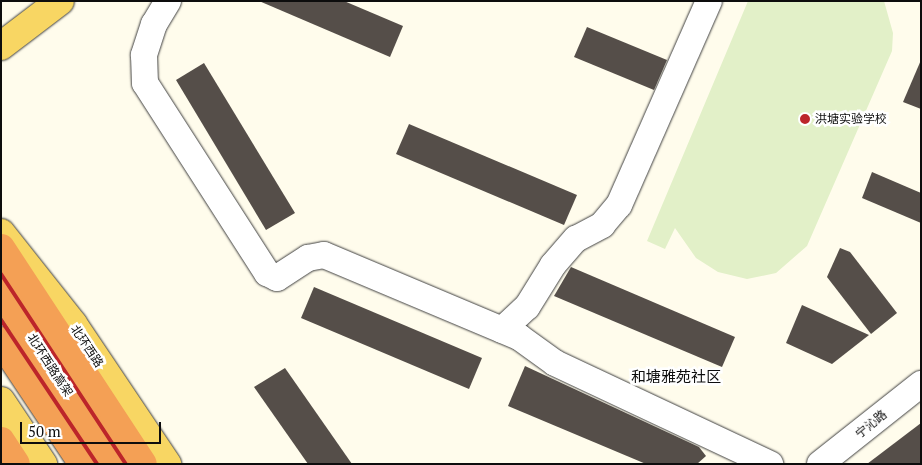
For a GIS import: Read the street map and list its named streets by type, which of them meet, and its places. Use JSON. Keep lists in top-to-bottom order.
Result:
{
  "streets": {
    "highway": ["北环西路高架"],
    "main road": ["北环西路"],
    "street": ["宁沁路"]
  },
  "districts": ["和塘雅苑社区"],
  "places": ["洪塘实验学校"],
  "scale_bar": "50 m"
}
